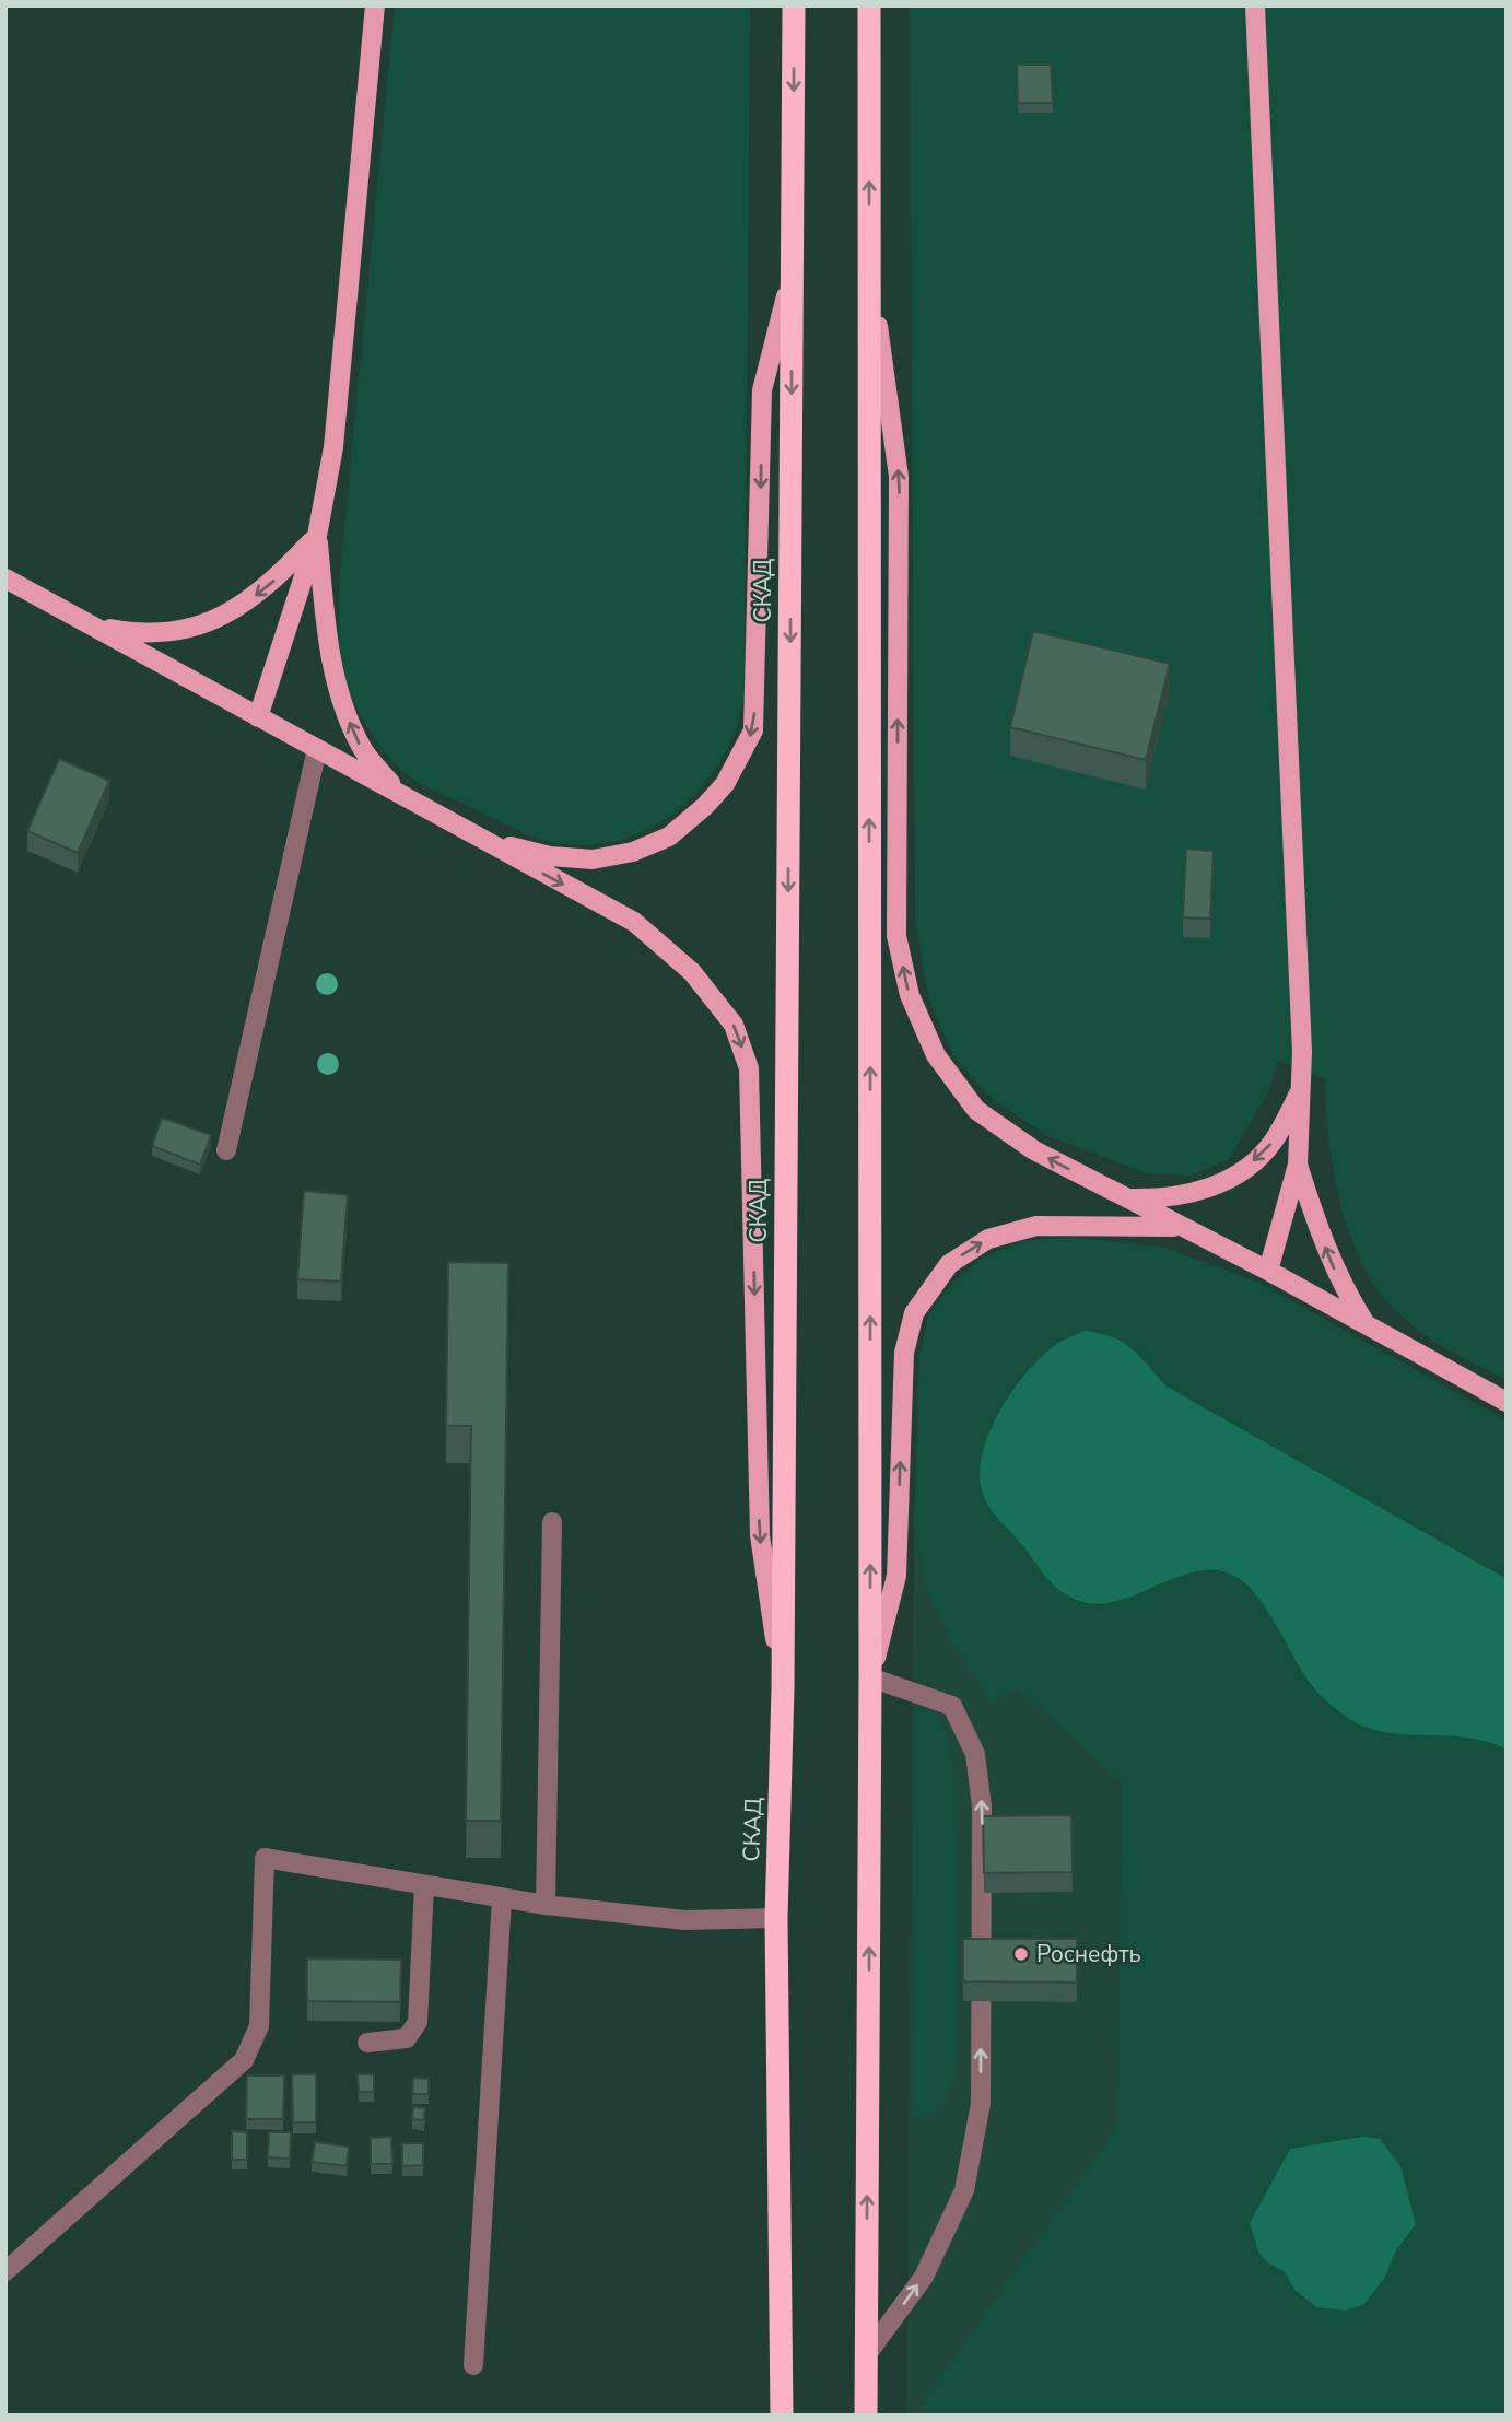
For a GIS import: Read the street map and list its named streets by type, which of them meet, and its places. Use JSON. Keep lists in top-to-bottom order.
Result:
{
  "streets": {
    "highway": ["СКАД"]
  },
  "places": ["Роснефть"]
}
